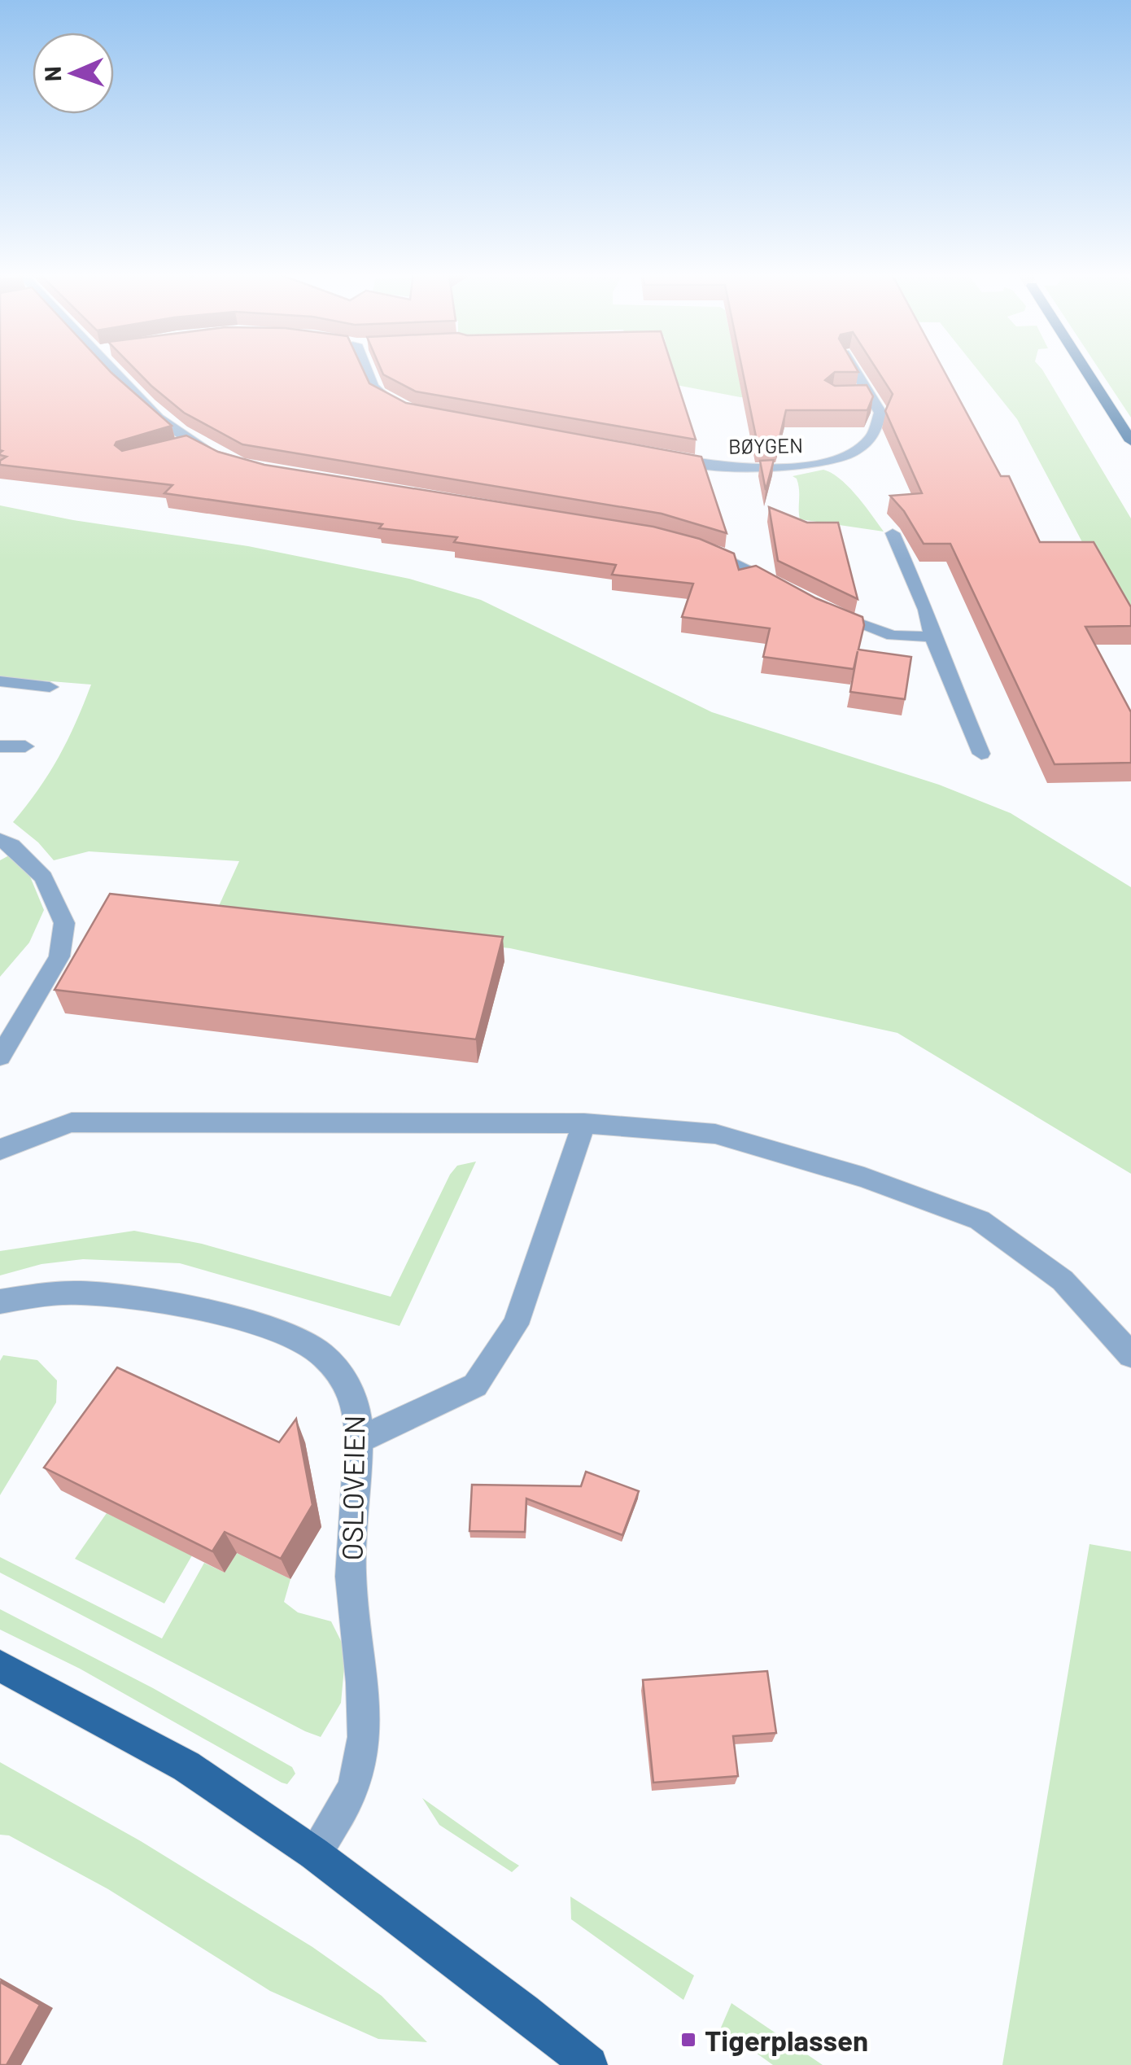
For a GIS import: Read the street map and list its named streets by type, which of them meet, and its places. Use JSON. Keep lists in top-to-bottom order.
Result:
{
  "streets": {
    "street": ["BØYGEN", "OSLOVEIEN"]
  },
  "places": {
    "transit": ["Tigerplassen"]
  },
  "north": "left"
}
